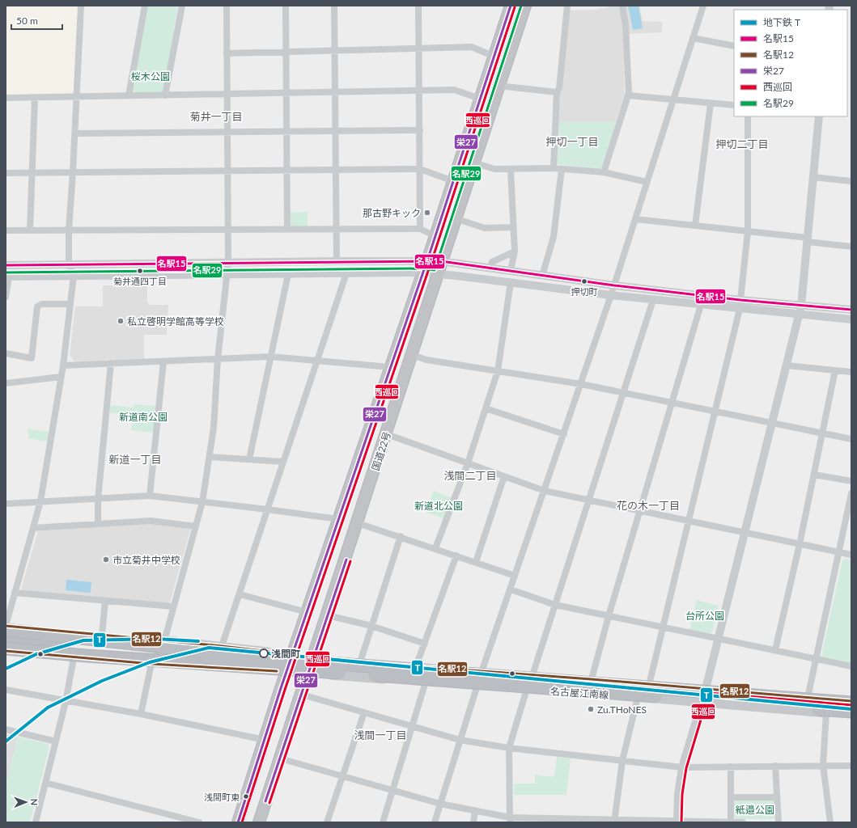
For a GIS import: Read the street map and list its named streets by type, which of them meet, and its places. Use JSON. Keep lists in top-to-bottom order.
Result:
{
  "streets": {
    "highway": ["国道22号"],
    "main road": ["名古屋江南線"]
  },
  "crossings": [
    ["国道22号", "名古屋江南線"]
  ],
  "districts": [
    "菊井一丁目",
    "押切一丁目",
    "押切二丁目",
    "新道一丁目",
    "浅間二丁目",
    "花の木一丁目",
    "浅間一丁目"
  ],
  "parks": [
    "桜木公園",
    "新道南公園",
    "新道北公園",
    "台所公園",
    "紙邉公園"
  ],
  "places": [
    "那古野キック",
    "菊井通四丁目",
    "押切町",
    "私立啓明学館高等学校",
    "市立菊井中学校",
    "浅間町",
    "Zu.THoNES",
    "浅間町東"
  ],
  "lines": [
    "transit line 栄27",
    "transit line 名駅29",
    "transit line 西巡回",
    "transit line 名駅15",
    "transit line 名駅12",
    "metro line T"
  ],
  "legend": [
    "地下鉄 T",
    "名駅15",
    "名駅12",
    "栄27",
    "西巡回",
    "名駅29"
  ],
  "scale_bar": "50 m",
  "north": "right"
}
